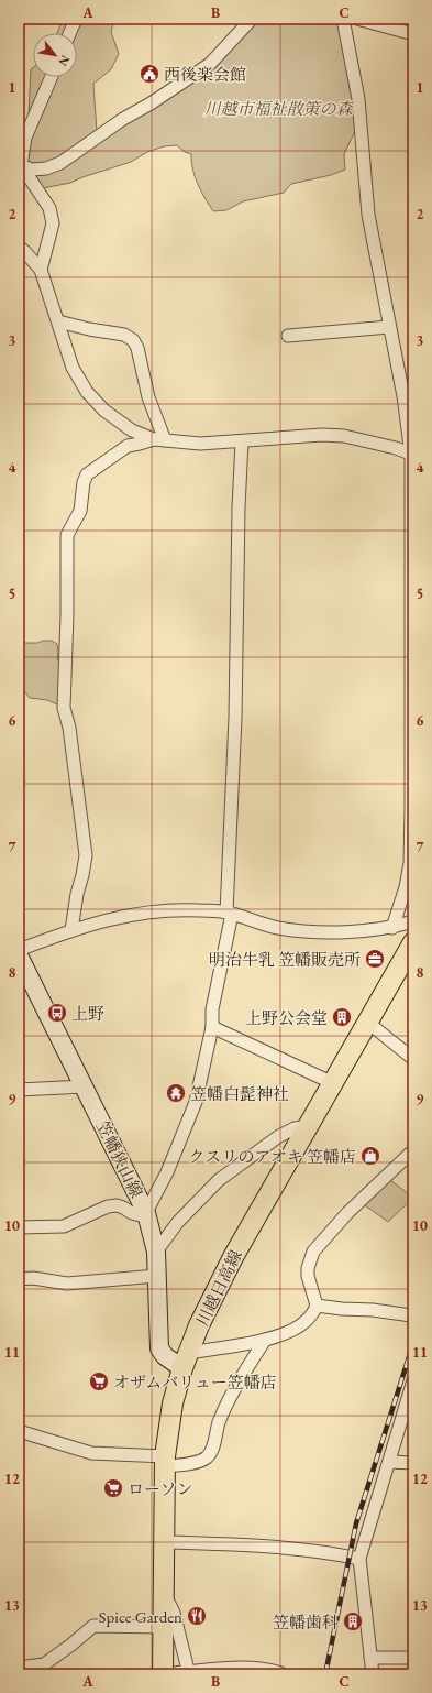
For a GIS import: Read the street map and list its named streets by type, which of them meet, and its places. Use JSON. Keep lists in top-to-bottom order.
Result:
{
  "streets": {
    "main road": ["笠幡狭山線", "川越日高線"]
  },
  "crossings": [
    ["笠幡狭山線", "川越日高線"]
  ],
  "parks": ["川越市福祉散策の森"],
  "places": {
    "public building": ["西後楽会館"],
    "office": ["明治牛乳 笠幡販売所"],
    "bus stop": ["上野"],
    "building": ["上野公会堂", "笠幡歯科"],
    "temple": ["笠幡白髭神社"],
    "shop": ["クスリのアオキ 笠幡店"],
    "supermarket": ["オザムバリュー笠幡店", "ローソン"],
    "restaurant": ["Spice Garden"]
  },
  "north": "bottom right",
  "grid": {
    "columns": ["A", "B", "C"],
    "rows": [
      "1",
      "2",
      "3",
      "4",
      "5",
      "6",
      "7",
      "8",
      "9",
      "10",
      "11",
      "12",
      "13"
    ]
  }
}
